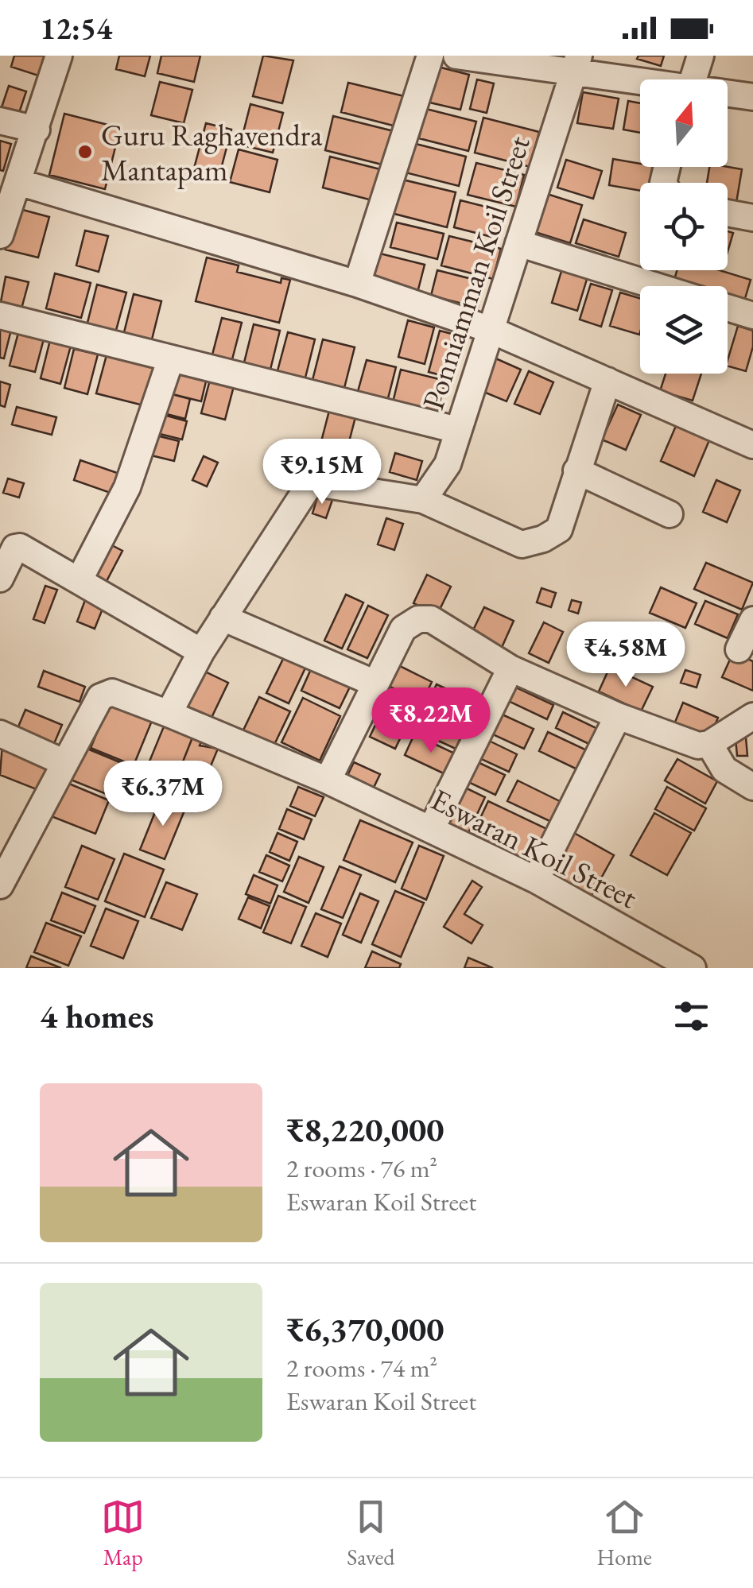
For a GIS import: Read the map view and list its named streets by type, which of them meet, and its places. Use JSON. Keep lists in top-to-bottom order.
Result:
{
  "streets": {
    "street": ["Ponniamman Koil Street", "Eswaran Koil Street"]
  },
  "places": ["Guru Raghavendra Mantapam"],
  "north": "top",
  "page": {
    "status": "12:54",
    "price": [
      "₹9.15M",
      "₹4.58M",
      "₹8.22M",
      "₹6.37M"
    ],
    "heading": "4 homes",
    "list": [
      {
        "name": "₹8,220,000",
        "note": "2 rooms · 76 m² · Eswaran Koil Street"
      },
      {
        "name": "₹6,370,000",
        "note": "2 rooms · 74 m² · Eswaran Koil Street"
      }
    ],
    "tabs": ["Map", "Saved", "Home"]
  }
}
